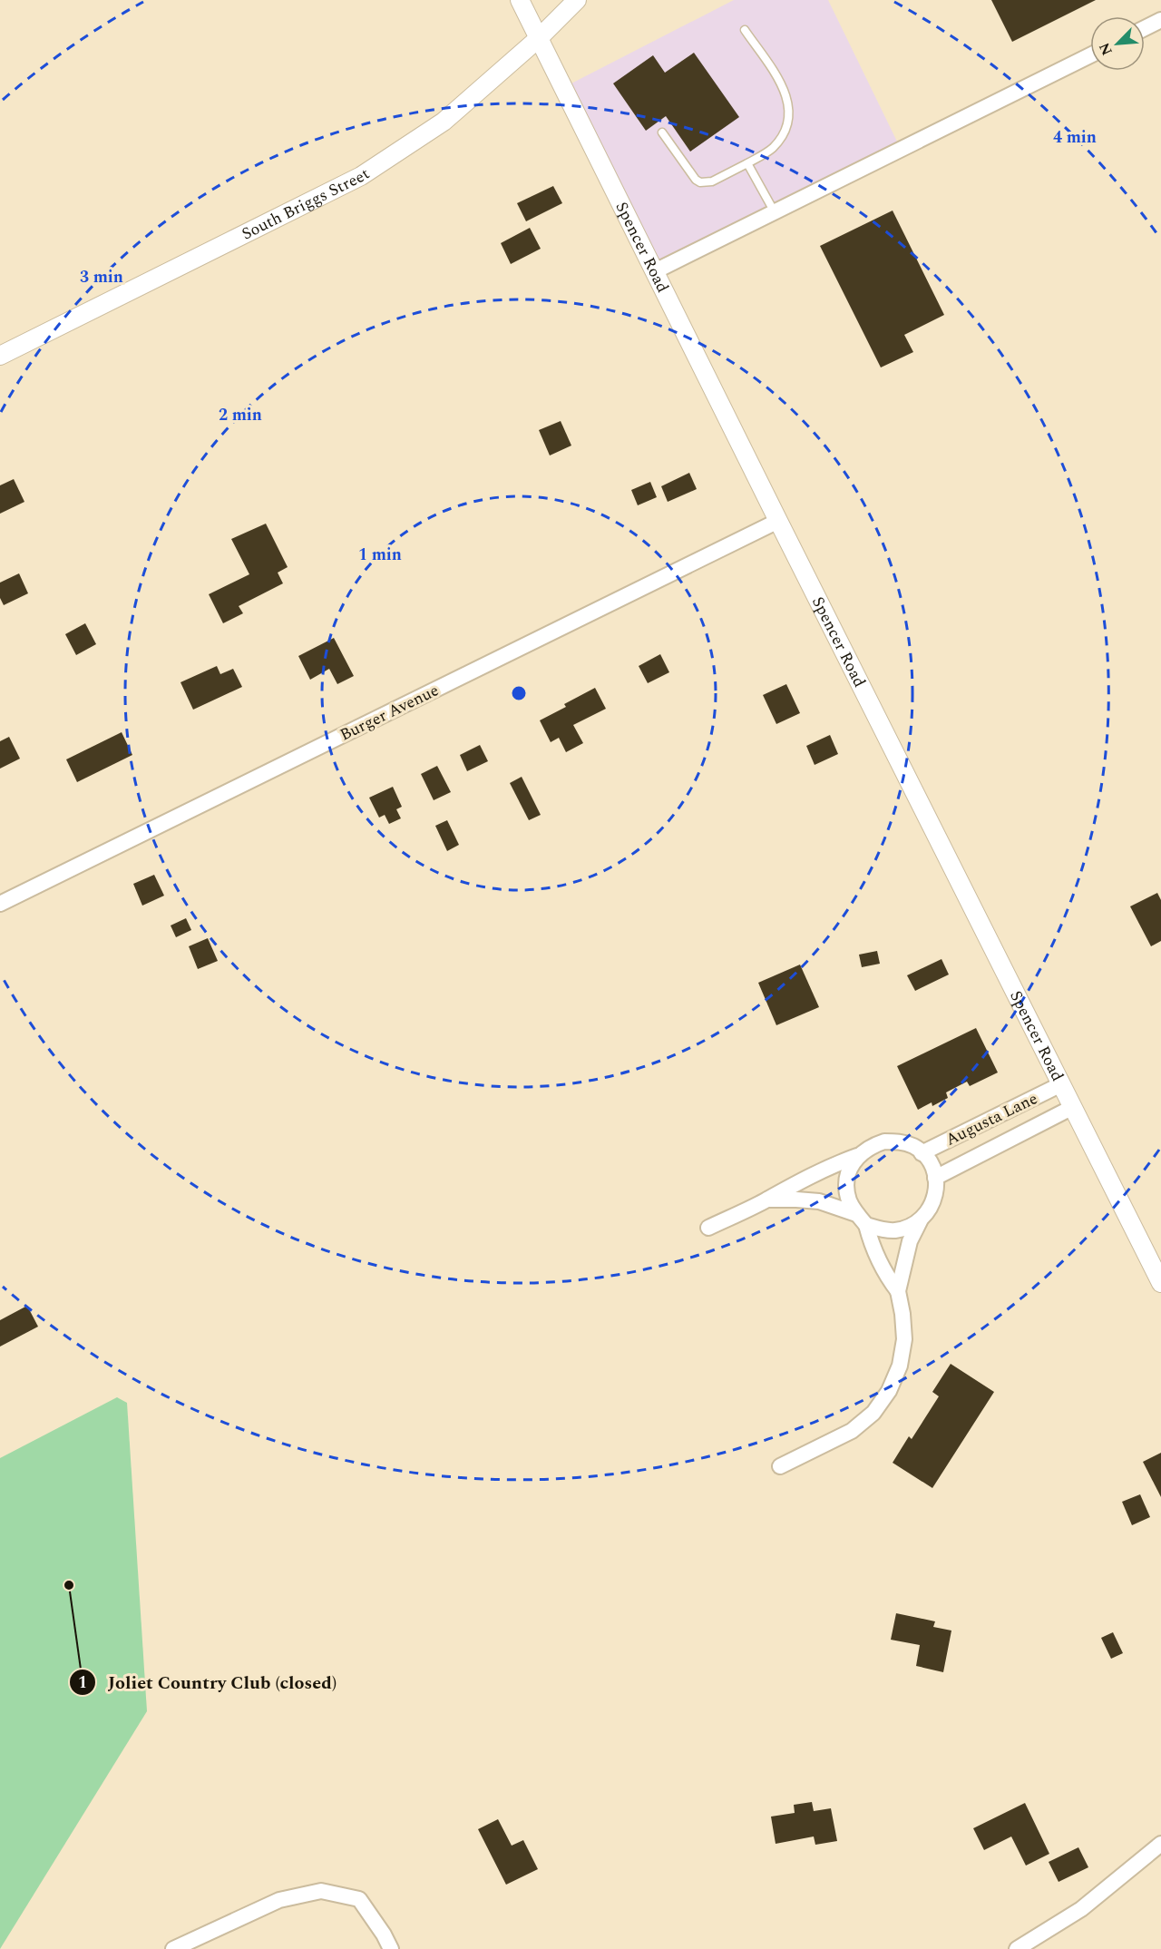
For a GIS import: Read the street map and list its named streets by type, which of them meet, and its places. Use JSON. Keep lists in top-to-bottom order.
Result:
{
  "streets": {
    "street": [
      "South Briggs Street",
      "Spencer Road",
      "Burger Avenue",
      "Augusta Lane"
    ]
  },
  "crossings": [
    ["South Briggs Street", "Spencer Road"],
    ["Spencer Road", "Burger Avenue"],
    ["Spencer Road", "Augusta Lane"]
  ],
  "places": ["Joliet Country Club (closed)"],
  "north": "bottom left",
  "rings": [
    "4 min",
    "3 min",
    "2 min",
    "1 min"
  ]
}
